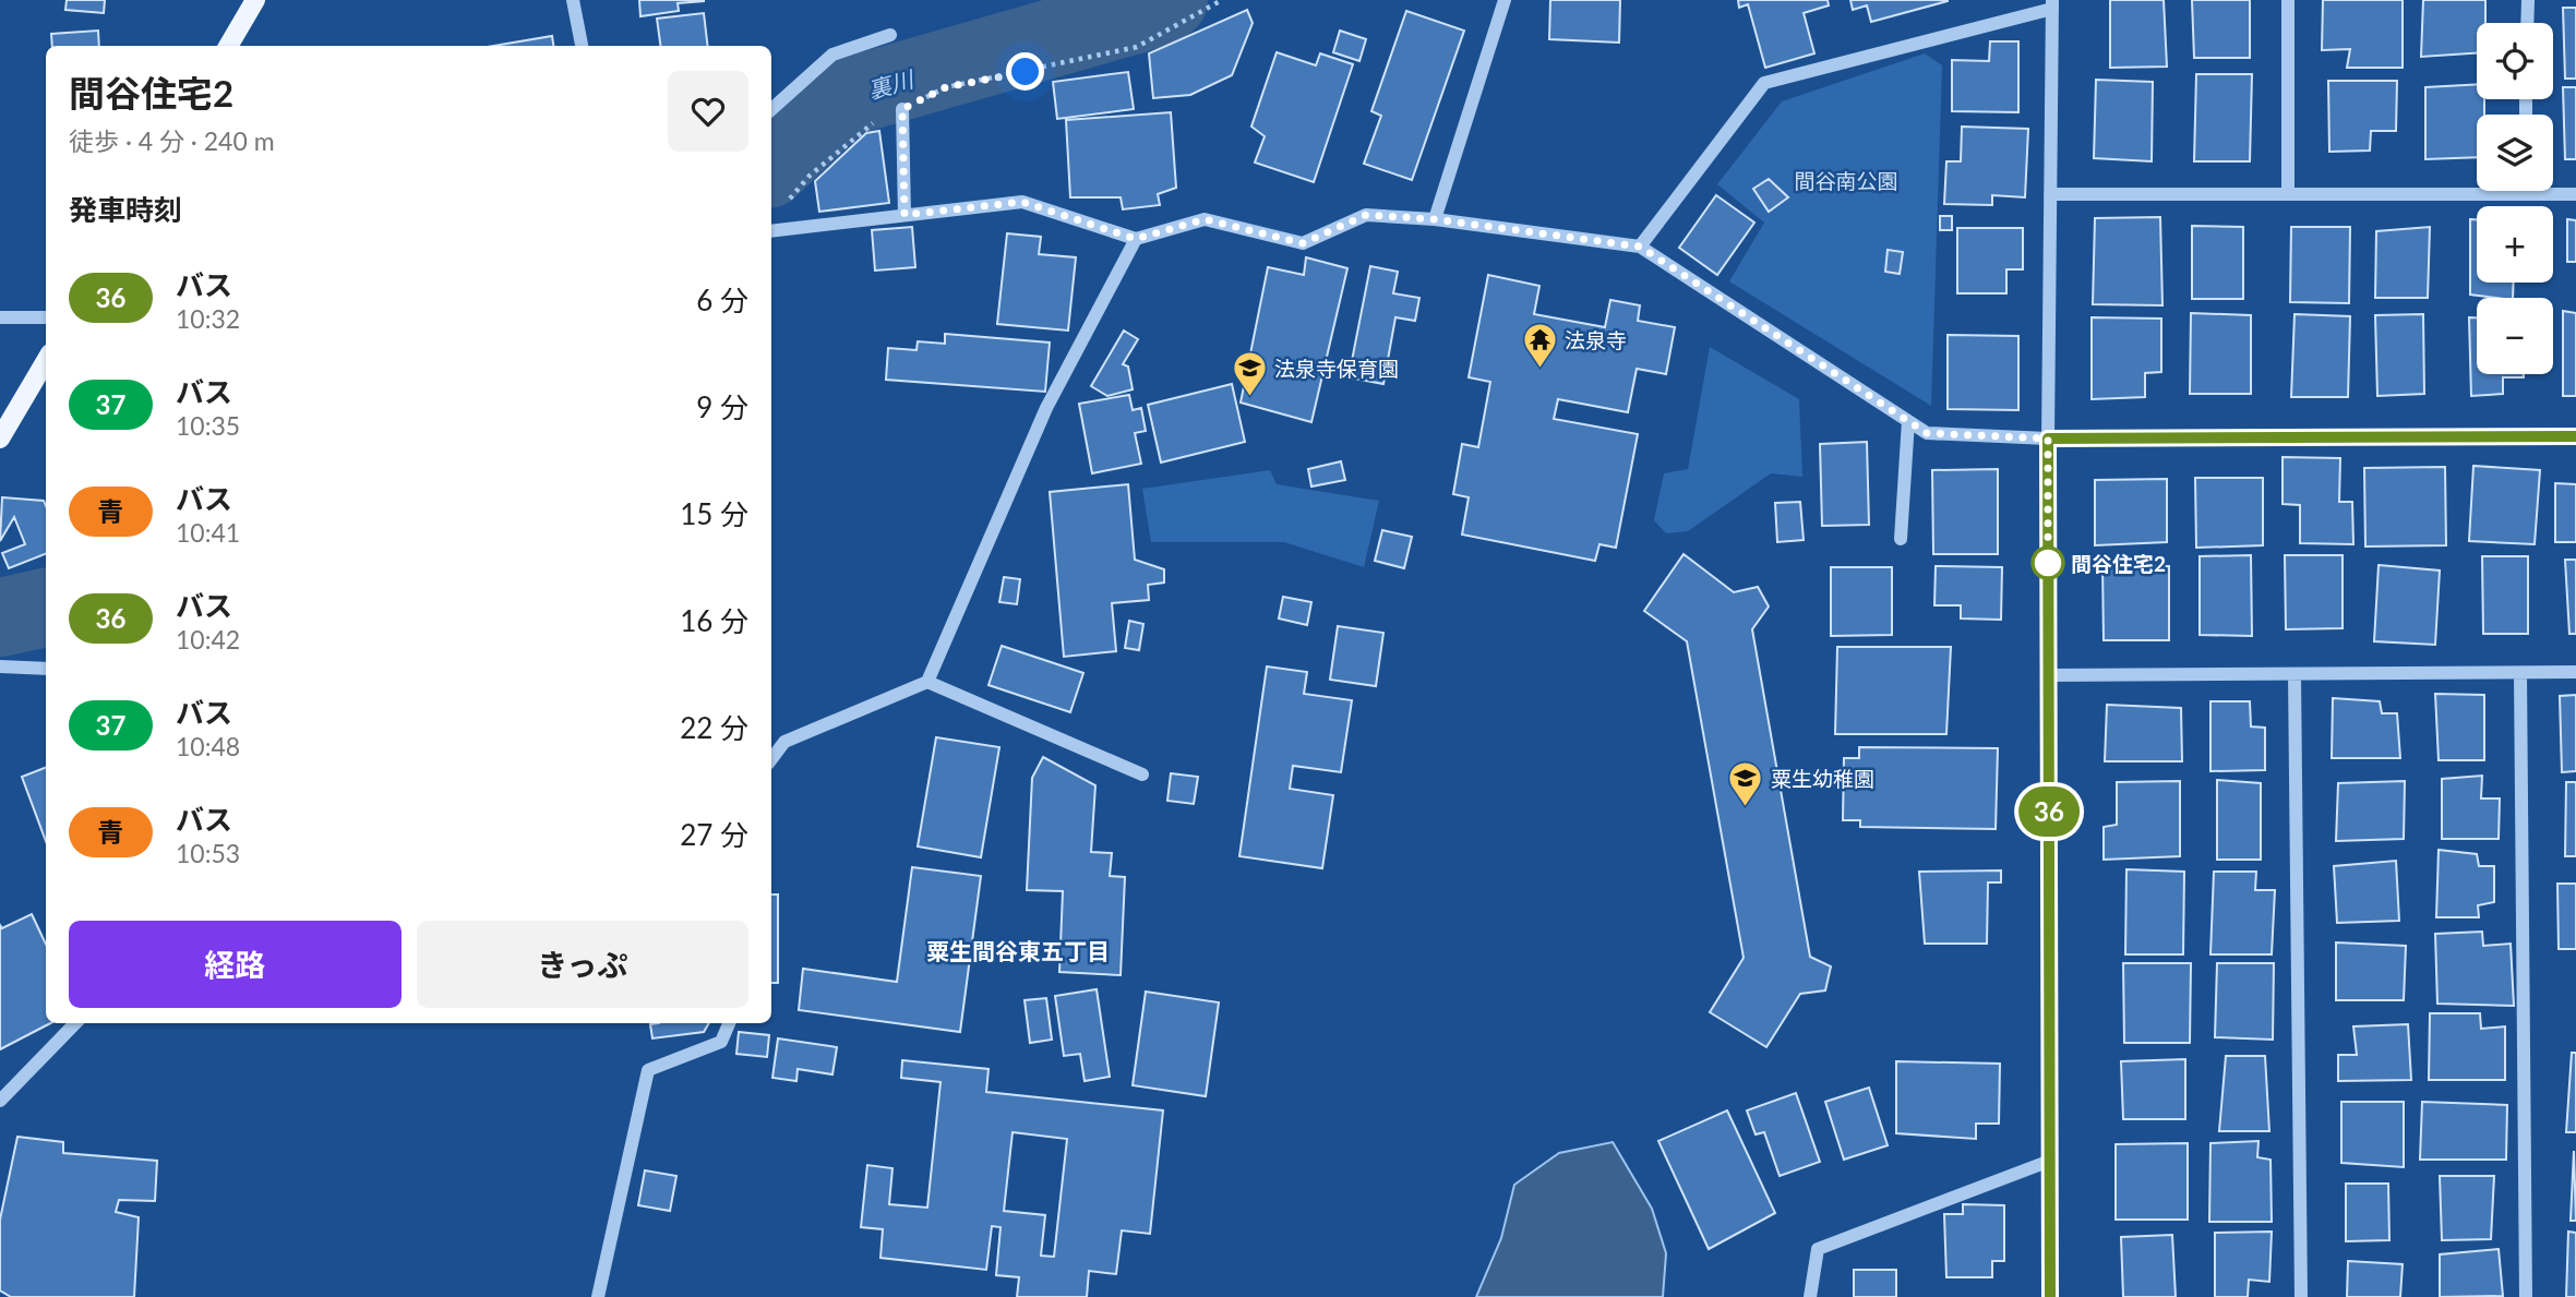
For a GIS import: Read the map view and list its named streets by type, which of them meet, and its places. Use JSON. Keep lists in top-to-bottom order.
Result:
{
  "districts": ["粟生間谷東五丁目"],
  "water": ["裏川"],
  "parks": ["間谷南公園"],
  "places": {
    "temple": ["法泉寺"],
    "school or university": ["法泉寺保育園", "粟生幼稚園"],
    "other": ["間谷住宅2"]
  },
  "lines": ["bus line 36"],
  "page": {
    "on_map": "36",
    "map_buttons": ["+", "−"],
    "heading": [
      ["間谷住宅2", "徒歩 · 4 分 · 240 m"],
      "発車時刻"
    ],
    "list": [
      {
        "mark": "36",
        "name": "バス",
        "note": "10:32",
        "value": "6 分"
      },
      {
        "mark": "37",
        "name": "バス",
        "note": "10:35",
        "value": "9 分"
      },
      {
        "mark": "青",
        "name": "バス",
        "note": "10:41",
        "value": "15 分"
      },
      {
        "mark": "36",
        "name": "バス",
        "note": "10:42",
        "value": "16 分"
      },
      {
        "mark": "37",
        "name": "バス",
        "note": "10:48",
        "value": "22 分"
      },
      {
        "mark": "青",
        "name": "バス",
        "note": "10:53",
        "value": "27 分"
      }
    ],
    "buttons": ["経路", "きっぷ"]
  }
}
